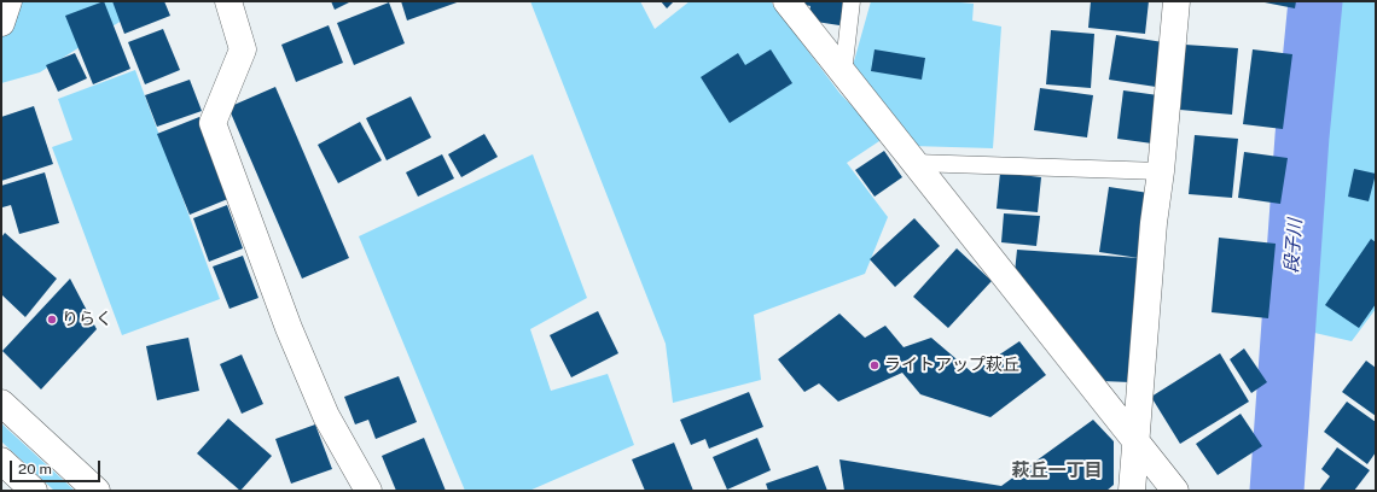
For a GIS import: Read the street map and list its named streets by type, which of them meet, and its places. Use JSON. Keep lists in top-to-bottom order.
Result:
{
  "districts": ["萩丘一丁目"],
  "water": ["段子川"],
  "places": ["りらく", "ライトアップ萩丘"],
  "scale_bar": "20 m"
}
